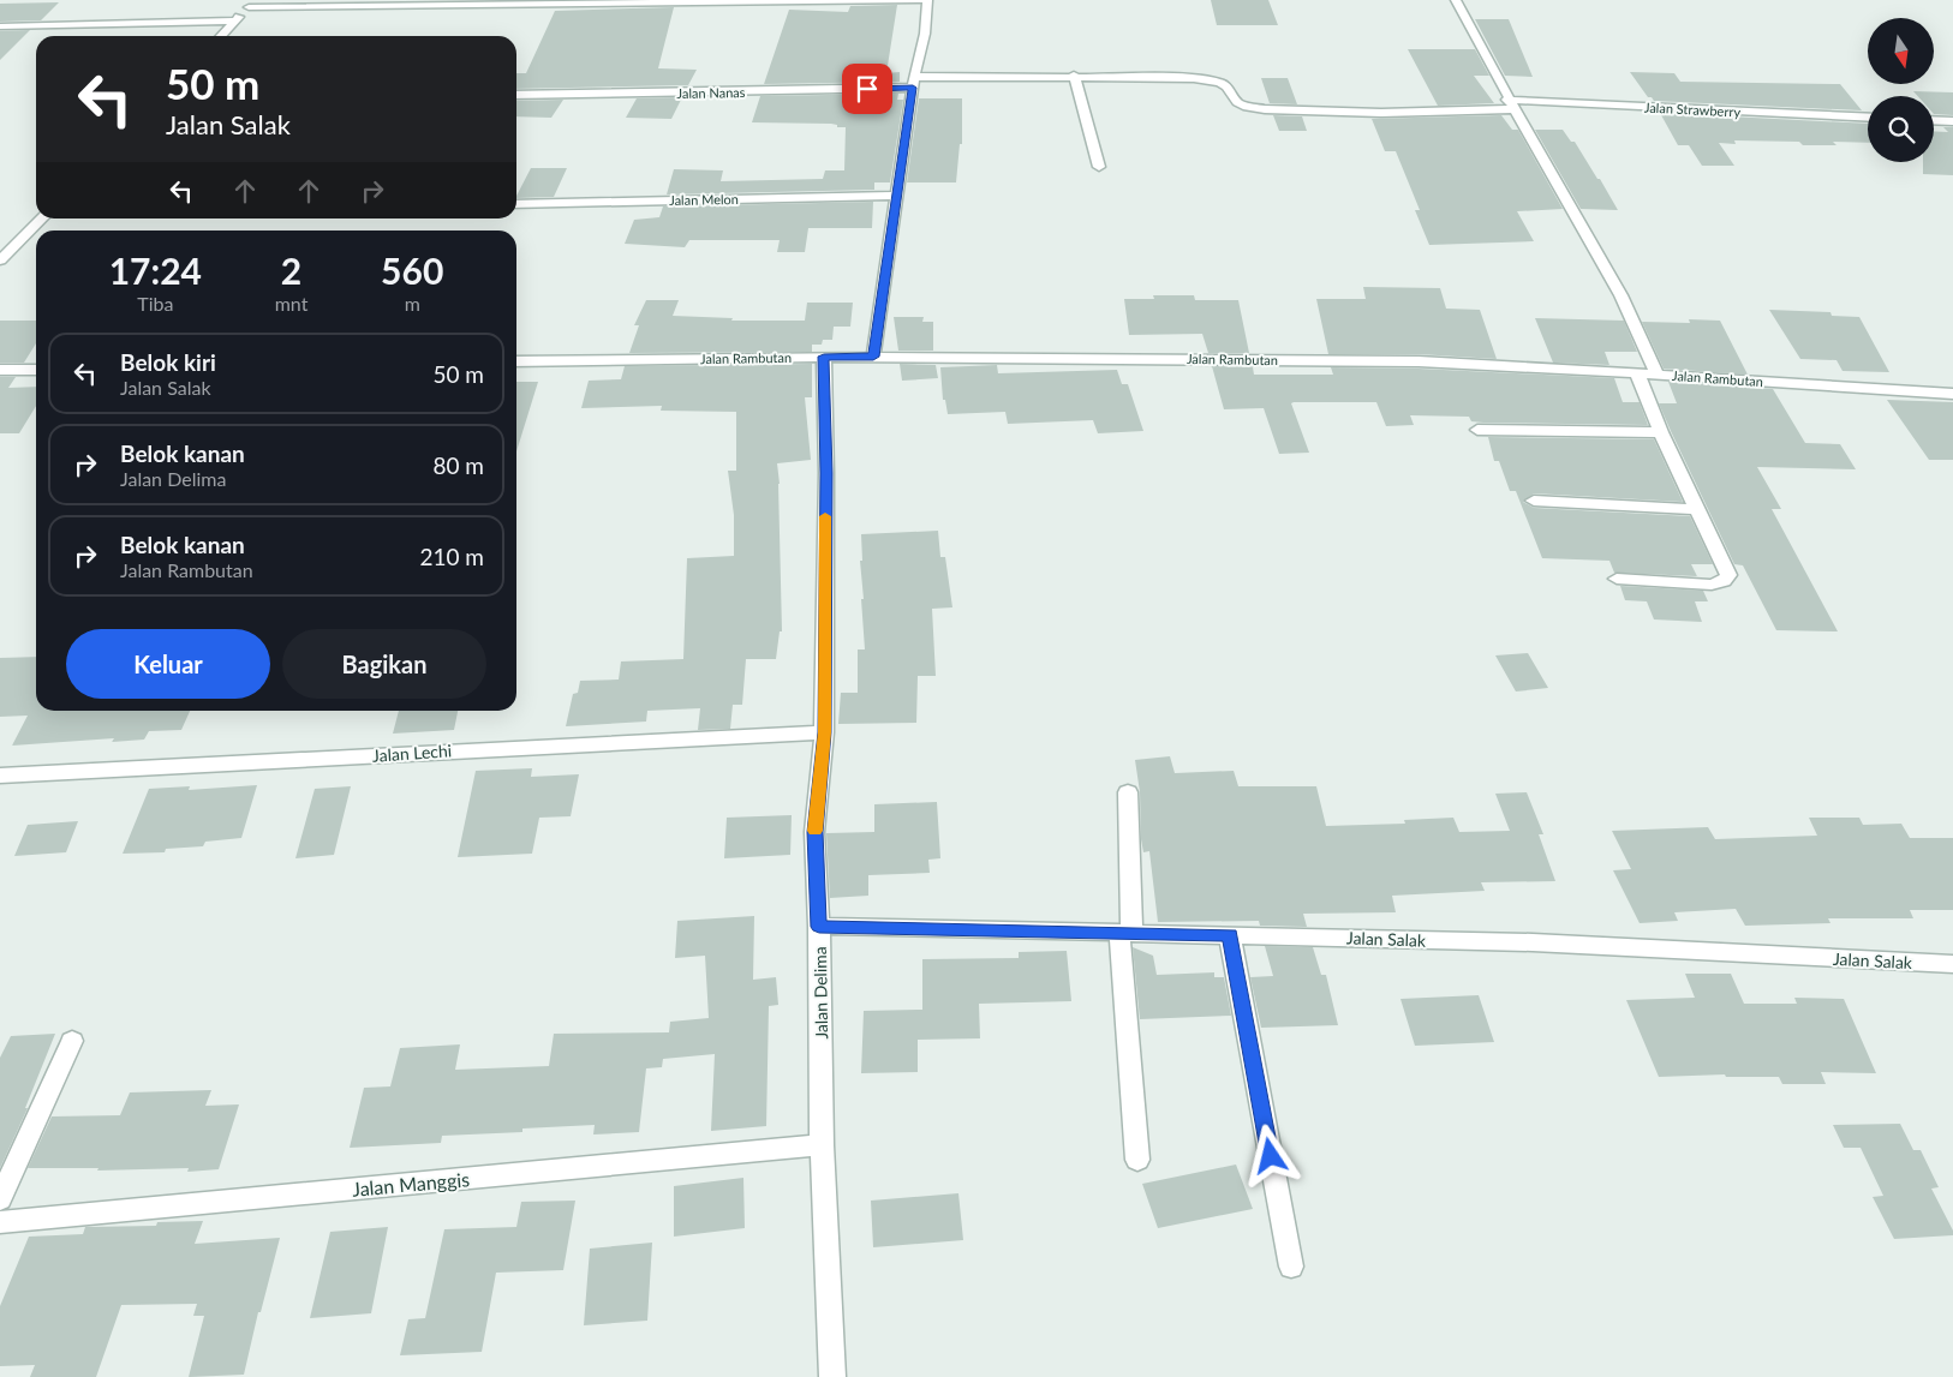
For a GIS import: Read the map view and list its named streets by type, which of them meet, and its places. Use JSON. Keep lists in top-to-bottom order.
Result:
{
  "streets": {
    "street": [
      "Jalan Nanas",
      "Jalan Strawberry",
      "Jalan Melon",
      "Jalan Rambutan",
      "Jalan Lechi",
      "Jalan Salak",
      "Jalan Delima",
      "Jalan Manggis"
    ]
  },
  "crossings": [
    ["Jalan Nanas", "Jalan Strawberry"],
    ["Jalan Rambutan", "Jalan Delima"],
    ["Jalan Lechi", "Jalan Delima"],
    ["Jalan Salak", "Jalan Delima"],
    ["Jalan Delima", "Jalan Manggis"]
  ],
  "north": "bottom",
  "page": {
    "turn": ["50 m", "Jalan Salak"],
    "eta": [
      "17:24",
      "Tiba",
      "2",
      "mnt",
      "560",
      "m"
    ],
    "list": [
      {
        "name": "Belok kiri",
        "note": "Jalan Salak",
        "value": "50 m"
      },
      {
        "name": "Belok kanan",
        "note": "Jalan Delima",
        "value": "80 m"
      },
      {
        "name": "Belok kanan",
        "note": "Jalan Rambutan",
        "value": "210 m"
      }
    ],
    "buttons": ["Keluar", "Bagikan"]
  }
}
